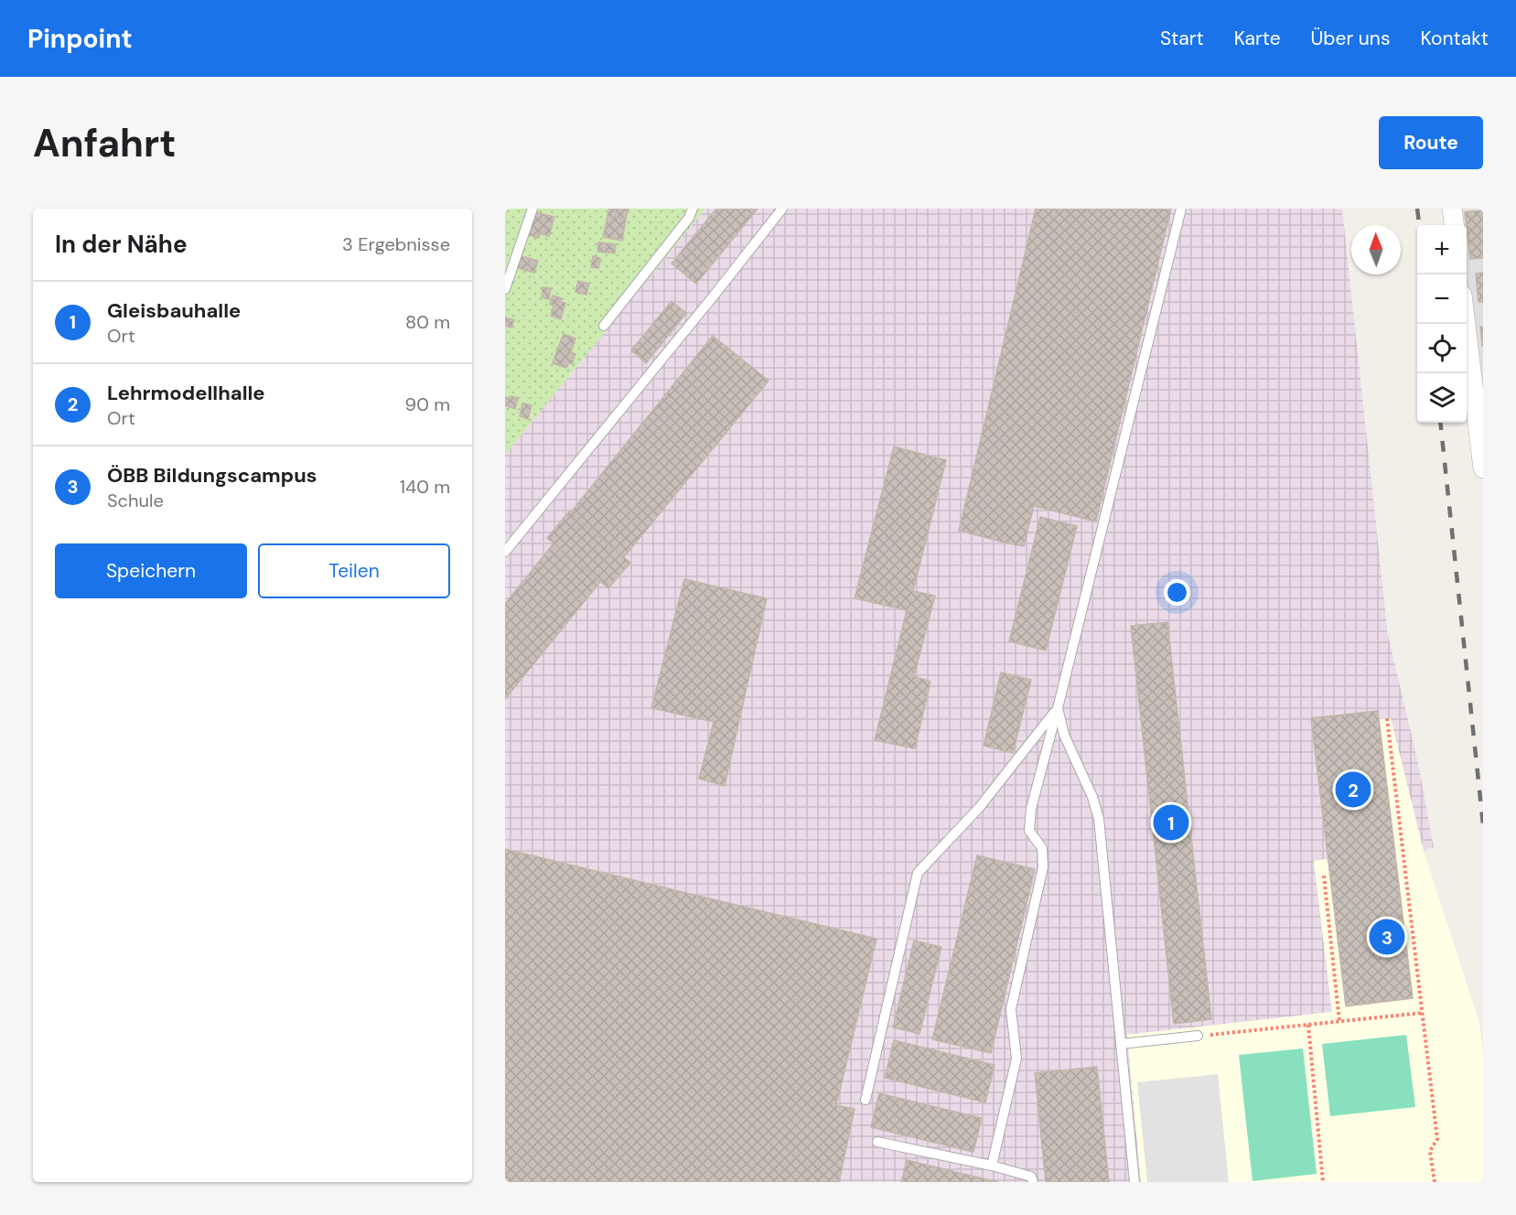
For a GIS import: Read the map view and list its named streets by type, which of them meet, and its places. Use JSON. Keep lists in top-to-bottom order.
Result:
{
  "north": "top",
  "page": {
    "header": "Pinpoint",
    "nav": [
      "Start",
      "Karte",
      "Über uns",
      "Kontakt"
    ],
    "buttons": [
      "Route",
      ["Speichern", "Teilen"]
    ],
    "title": "Anfahrt",
    "heading": ["In der Nähe", "3 Ergebnisse"],
    "map_buttons": ["+", "−"],
    "list": [
      {
        "mark": "1",
        "name": "Gleisbauhalle",
        "note": "Ort",
        "value": "80 m"
      },
      {
        "mark": "2",
        "name": "Lehrmodellhalle",
        "note": "Ort",
        "value": "90 m"
      },
      {
        "mark": "3",
        "name": "ÖBB Bildungscampus",
        "note": "Schule",
        "value": "140 m"
      }
    ],
    "pins": ["2", "1", "3"]
  }
}
